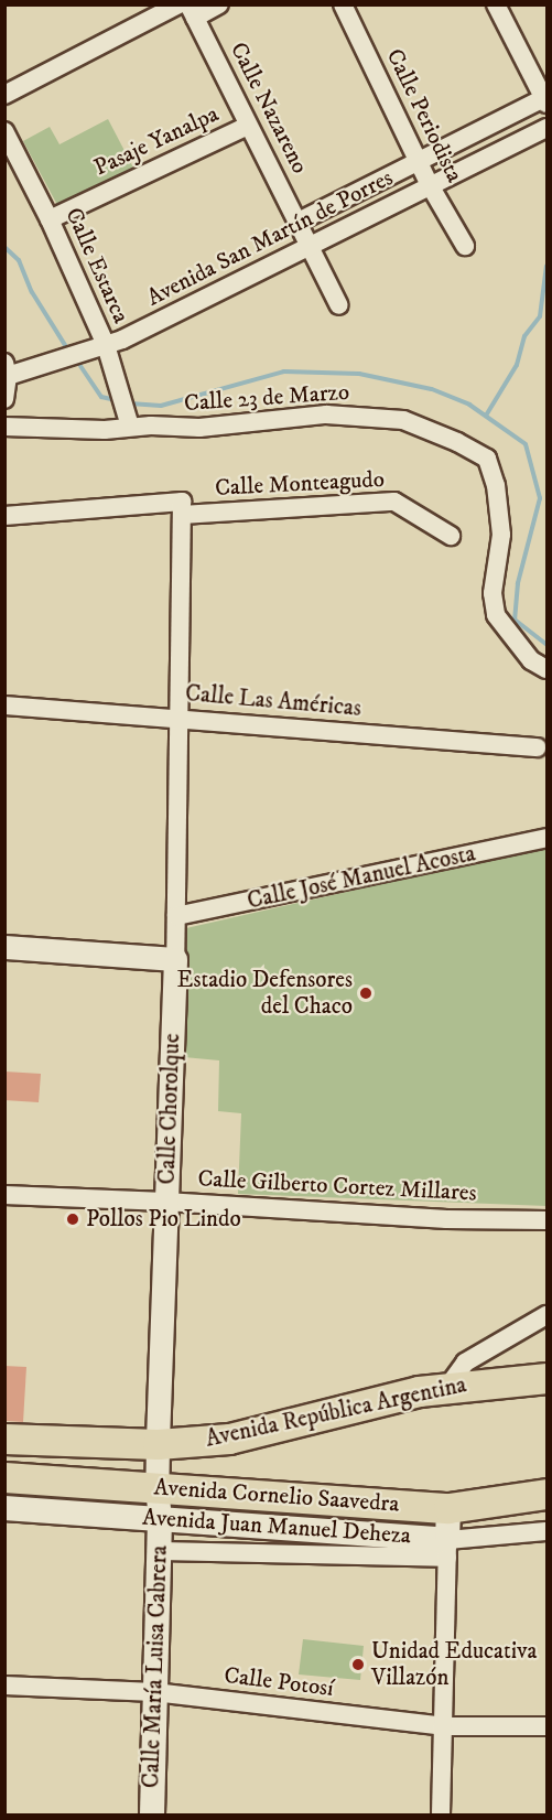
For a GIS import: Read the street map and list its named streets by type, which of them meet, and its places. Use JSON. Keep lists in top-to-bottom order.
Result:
{
  "streets": {
    "highway": ["Avenida República Argentina", "Avenida Cornelio Saavedra"],
    "main road": ["Avenida Juan Manuel Deheza", "Calle María Luisa Cabrera"],
    "street": [
      "Calle Nazareno",
      "Calle Periodista",
      "Pasaje Yanalpa",
      "Avenida San Martín de Porres",
      "Calle Estarca",
      "Calle 23 de Marzo",
      "Calle Monteagudo",
      "Calle Las Américas",
      "Calle José Manuel Acosta",
      "Calle Chorolque",
      "Calle Gilberto Cortez Millares",
      "Calle Potosí"
    ]
  },
  "crossings": [
    ["Calle Nazareno", "Pasaje Yanalpa"],
    ["Calle Nazareno", "Avenida San Martín de Porres"],
    ["Calle Periodista", "Avenida San Martín de Porres"],
    ["Pasaje Yanalpa", "Calle Estarca"],
    ["Avenida San Martín de Porres", "Calle Estarca"],
    ["Calle Estarca", "Calle 23 de Marzo"],
    ["Calle Monteagudo", "Calle Chorolque"],
    ["Calle Las Américas", "Calle Chorolque"],
    ["Calle José Manuel Acosta", "Calle Chorolque"],
    ["Calle Chorolque", "Calle Gilberto Cortez Millares"],
    ["Calle Chorolque", "Avenida República Argentina"],
    ["Calle Chorolque", "Avenida Cornelio Saavedra"],
    ["Calle Chorolque", "Avenida Juan Manuel Deheza"],
    ["Calle Chorolque", "Calle María Luisa Cabrera"],
    ["Avenida Juan Manuel Deheza", "Calle María Luisa Cabrera"],
    ["Calle María Luisa Cabrera", "Calle Potosí"]
  ],
  "places": ["Estadio Defensores del Chaco", "Pollos Pio Lindo", "Unidad Educativa Villazón"]
}
